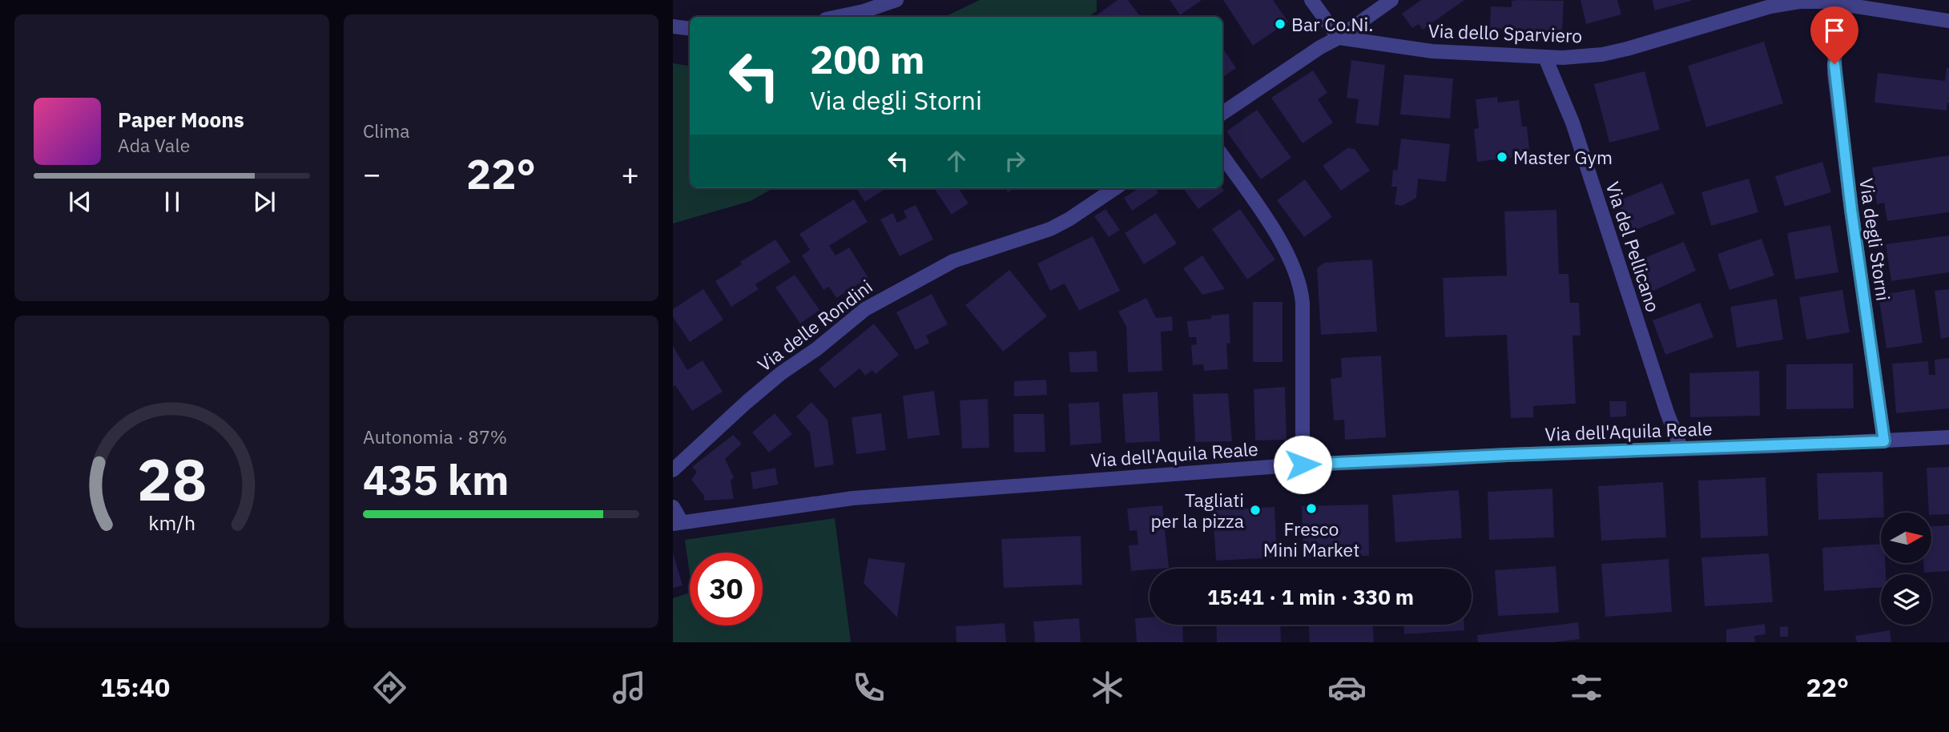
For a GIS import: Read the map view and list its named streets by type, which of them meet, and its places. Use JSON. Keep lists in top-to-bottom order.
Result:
{
  "streets": {
    "street": [
      "Via dello Sparviero",
      "Via degli Storni",
      "Via del Pellicano",
      "Via delle Rondini",
      "Via dell'Aquila Reale"
    ]
  },
  "crossings": [
    ["Via dello Sparviero", "Via degli Storni"],
    ["Via dello Sparviero", "Via del Pellicano"],
    ["Via degli Storni", "Via dell'Aquila Reale"],
    ["Via del Pellicano", "Via dell'Aquila Reale"]
  ],
  "places": [
    "Bar Co.Ni.",
    "Master Gym",
    "Fresco Mini Market",
    "Tagliati per la pizza"
  ],
  "north": "right",
  "page": {
    "tile": [
      "Clima",
      ["Autonomia · 87%", "435 km"]
    ],
    "turn": ["200 m", "Via degli Storni"],
    "song": ["Paper Moons", "Ada Vale"],
    "heat": ["−", "22°", "+"],
    "limit": "30",
    "trip": "15:41 · 1 min · 330 m",
    "tabs": ["15:40", "22°"],
    "gauge": ["28", "km/h"]
  }
}
